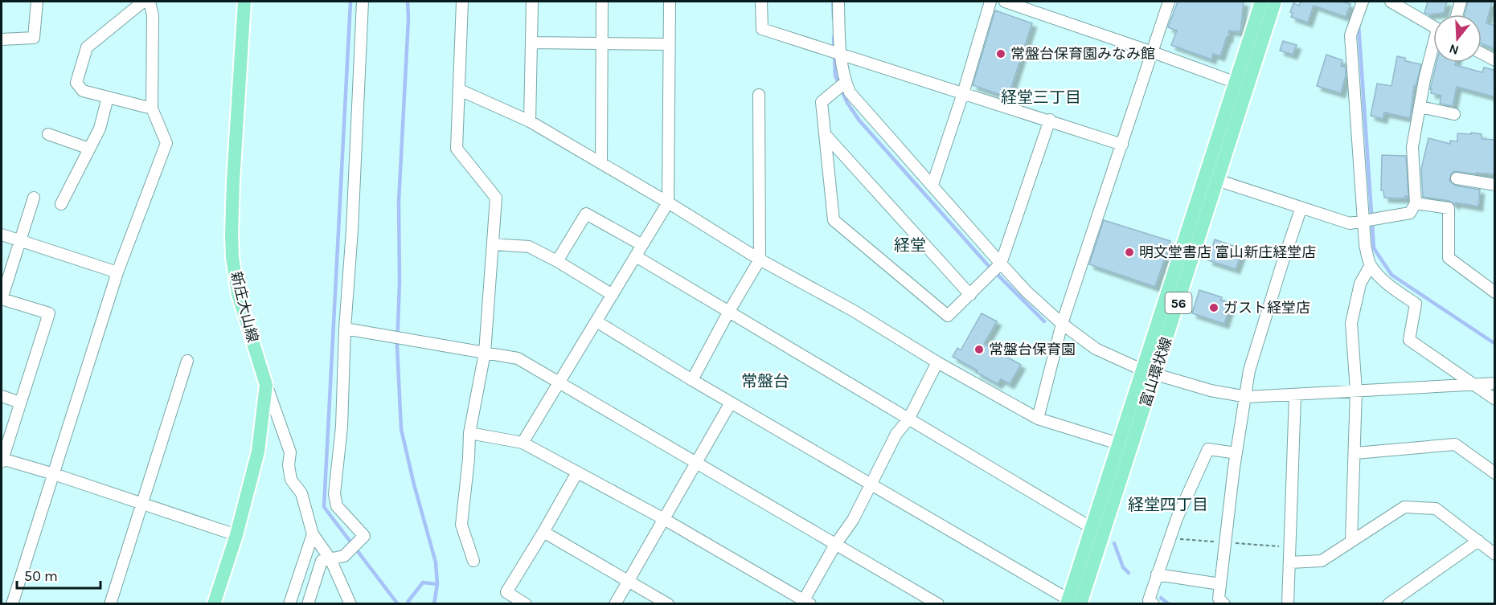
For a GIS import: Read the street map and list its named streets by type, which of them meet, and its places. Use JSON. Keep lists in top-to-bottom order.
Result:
{
  "streets": {
    "main road": ["56", "新庄大山線", "富山環状線"]
  },
  "districts": [
    "経堂三丁目",
    "経堂",
    "常盤台",
    "経堂四丁目"
  ],
  "places": [
    "常盤台保育園みなみ館",
    "明文堂書店 富山新庄経堂店",
    "ガスト経堂店",
    "常盤台保育園"
  ],
  "scale_bar": "50 m",
  "north": "bottom"
}
